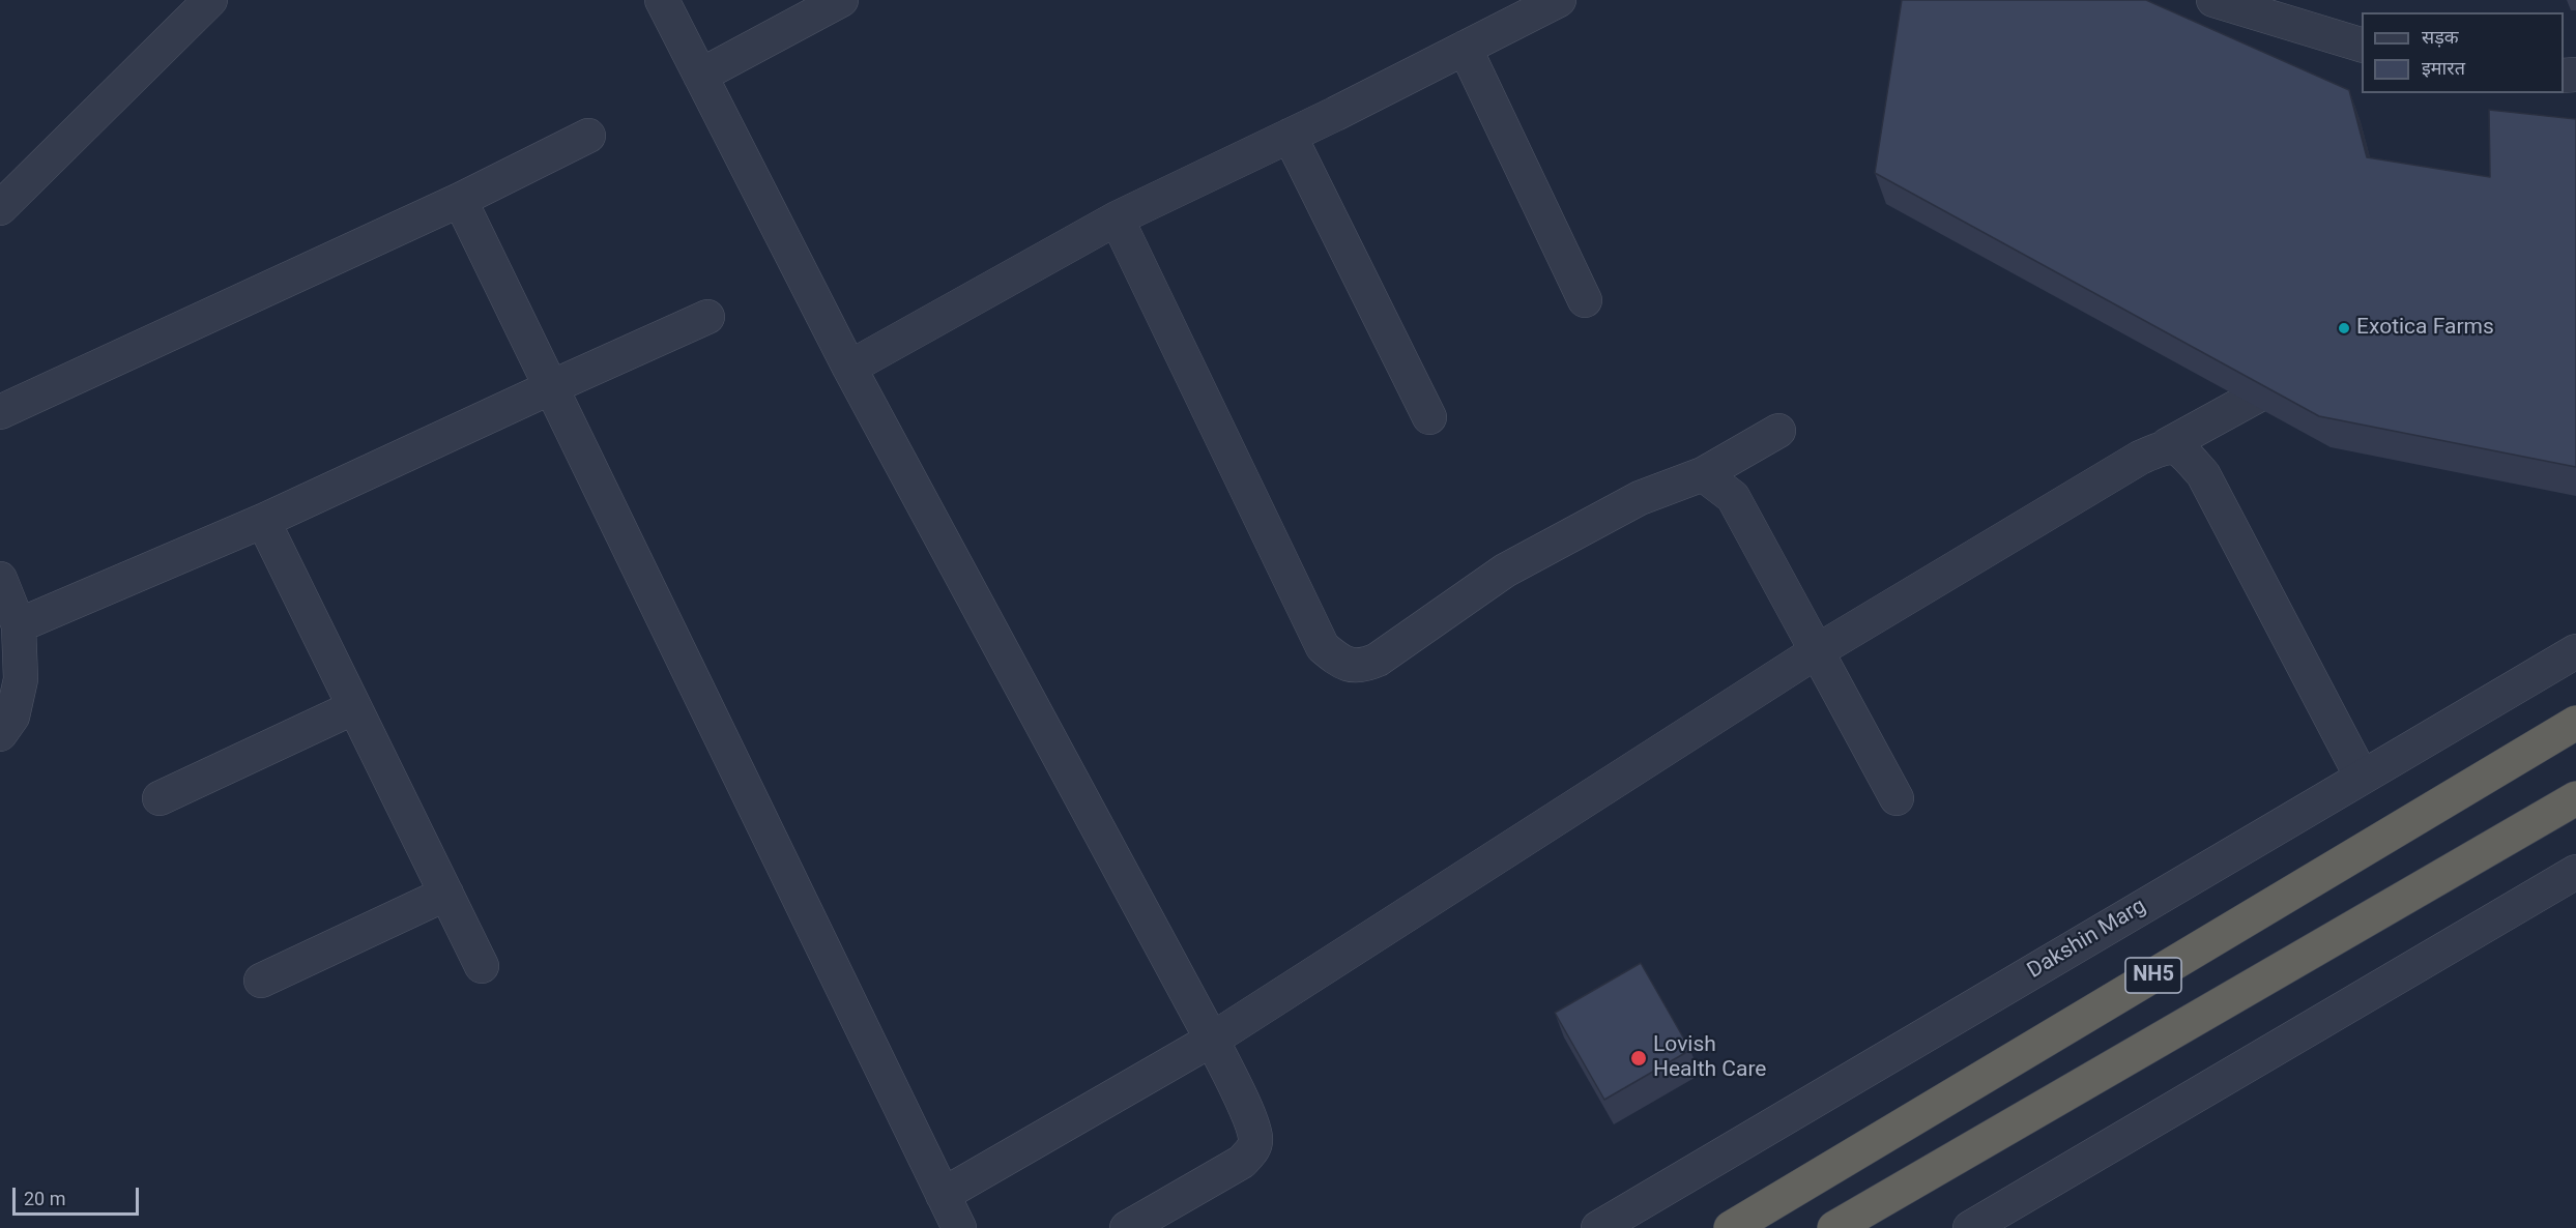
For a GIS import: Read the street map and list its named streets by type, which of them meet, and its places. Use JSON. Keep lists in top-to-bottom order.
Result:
{
  "streets": {
    "highway": ["NH5"],
    "street": ["Dakshin Marg"]
  },
  "places": ["Exotica Farms", "Lovish Health Care"],
  "legend": ["सड़क", "इमारत"],
  "scale_bar": "20 m"
}
